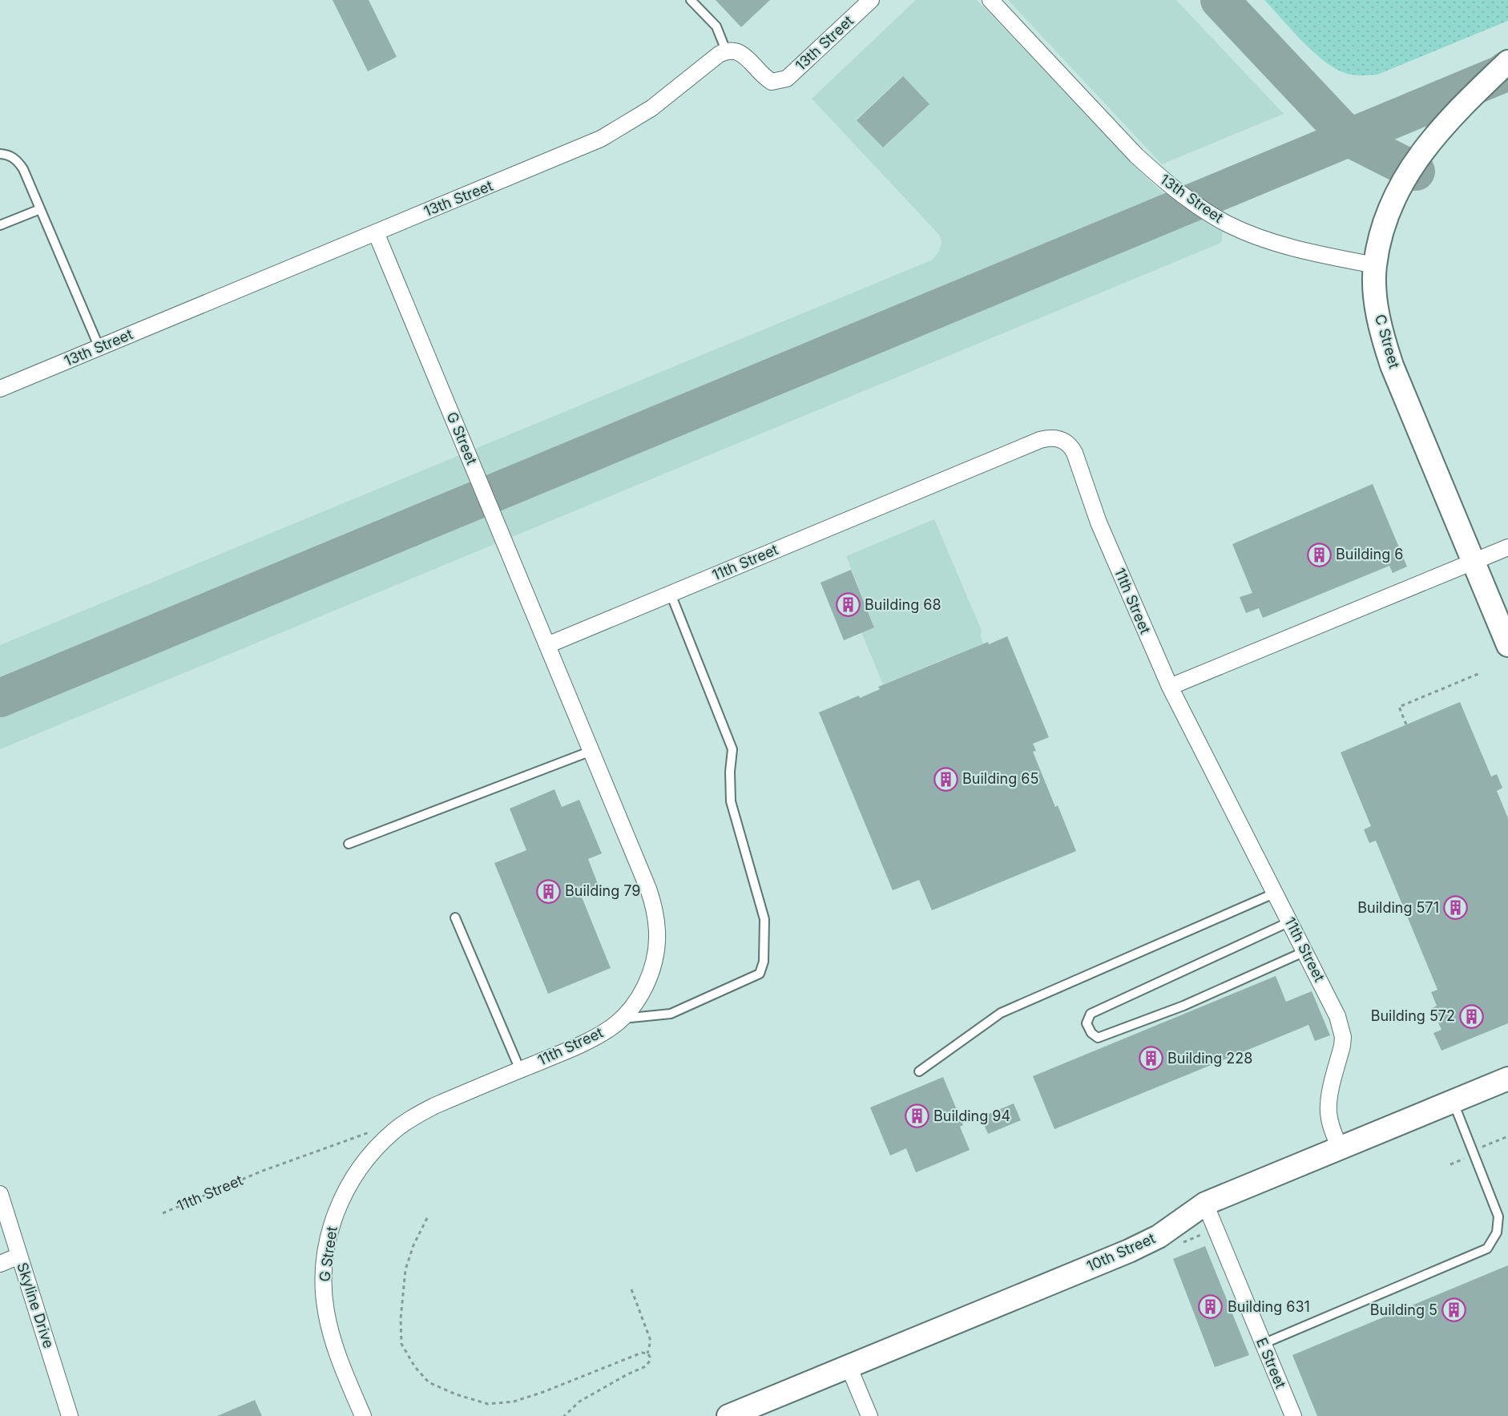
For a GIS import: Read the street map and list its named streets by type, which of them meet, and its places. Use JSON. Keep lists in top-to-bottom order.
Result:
{
  "streets": {
    "street": [
      "13th Street",
      "C Street",
      "G Street",
      "11th Street",
      "10th Street",
      "Skyline Drive",
      "E Street"
    ]
  },
  "crossings": [
    ["13th Street", "C Street"],
    ["13th Street", "G Street"],
    ["G Street", "11th Street"],
    ["11th Street", "10th Street"],
    ["10th Street", "E Street"]
  ],
  "places": {
    "building": [
      "Building 6",
      "Building 68",
      "Building 65",
      "Building 79",
      "Building 571",
      "Building 572",
      "Building 228",
      "Building 94",
      "Building 631",
      "Building 5"
    ]
  }
}
